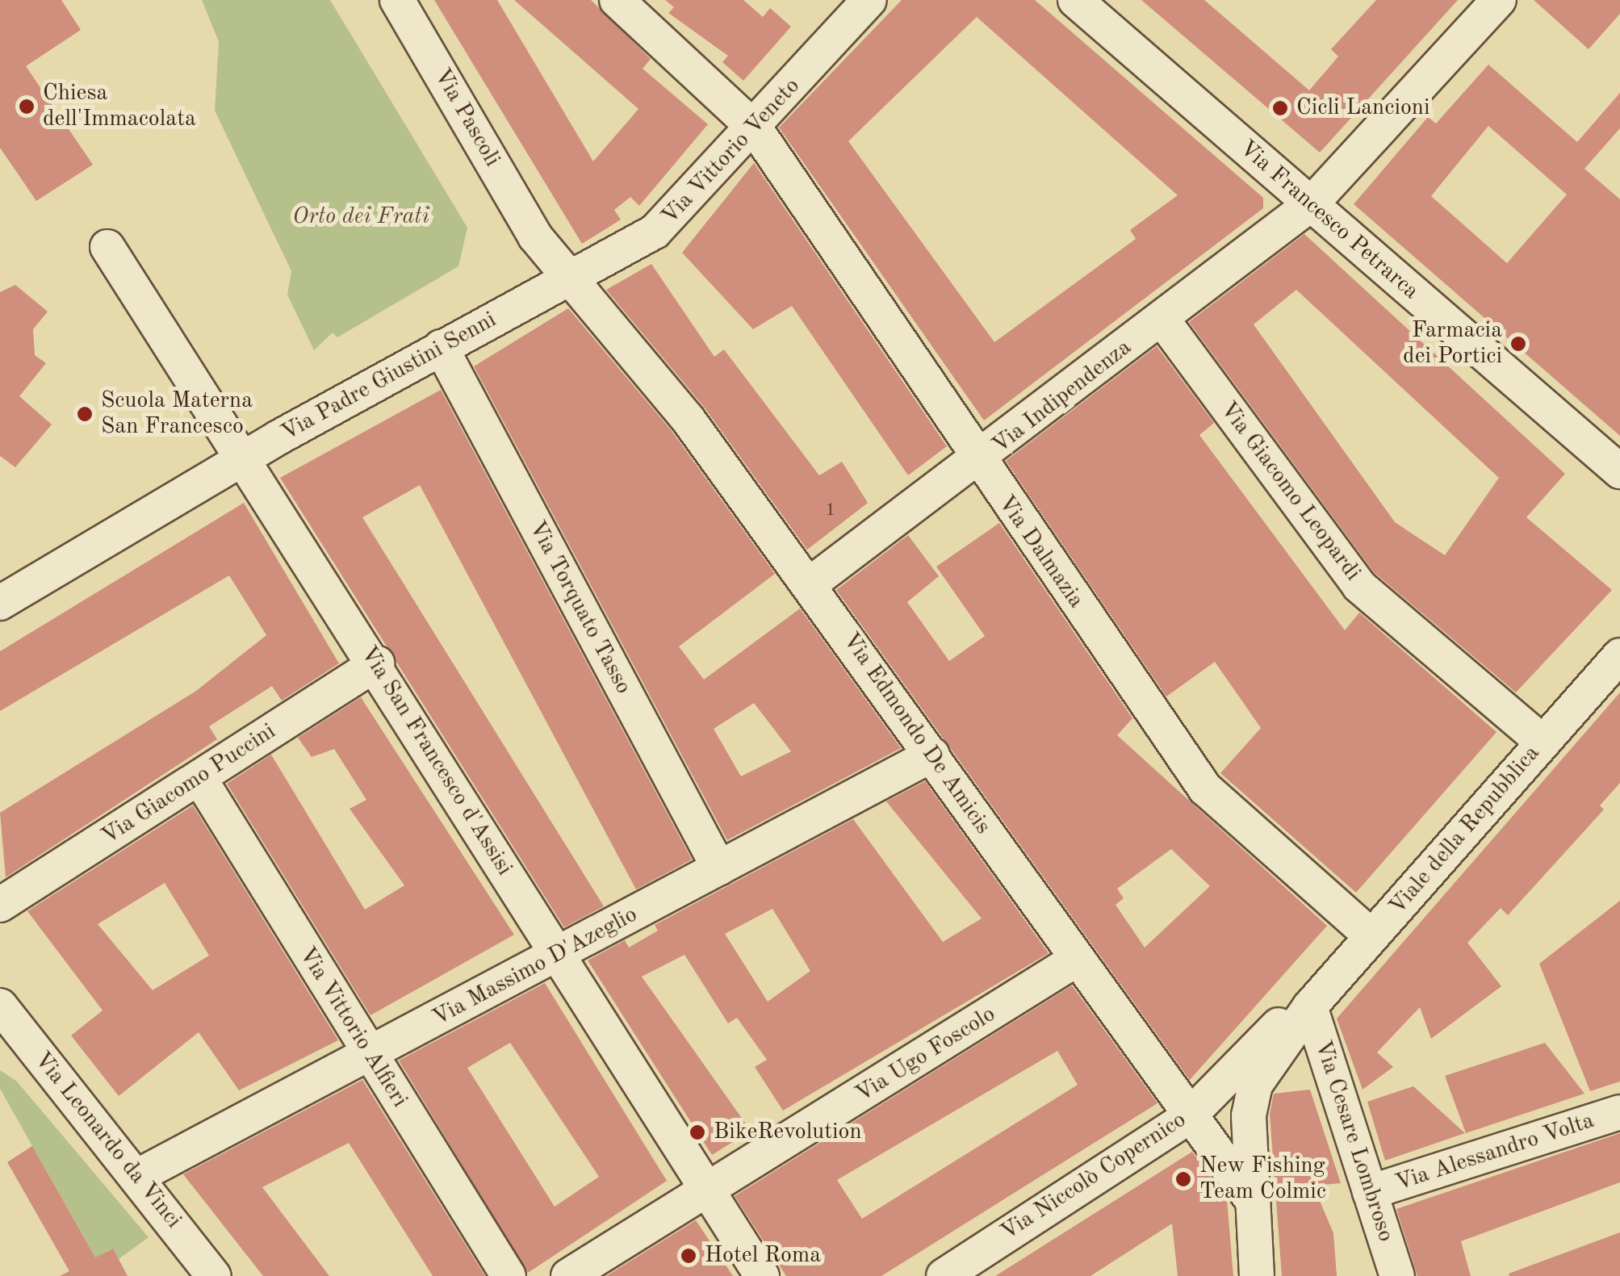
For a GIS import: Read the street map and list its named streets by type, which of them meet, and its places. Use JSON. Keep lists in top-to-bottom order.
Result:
{
  "streets": {
    "street": [
      "Via Pascoli",
      "Via Vittorio Veneto",
      "Via Francesco Petrarca",
      "Via Padre Giustini Senni",
      "Via Indipendenza",
      "Via Giacomo Leopardi",
      "Via Dalmazia",
      "Via Torquato Tasso",
      "Via Edmondo De Amicis",
      "Via San Francesco d'Assisi",
      "Via Giacomo Puccini",
      "Viale della Repubblica",
      "Via Massimo D'Azeglio",
      "Via Vittorio Alfieri",
      "Via Ugo Foscolo",
      "Via Leonardo da Vinci",
      "Via Cesare Lombroso",
      "Via Alessandro Volta",
      "Via Niccolò Copernico"
    ]
  },
  "crossings": [
    ["Via Pascoli", "Via Vittorio Veneto"],
    ["Via Pascoli", "Via Padre Giustini Senni"],
    ["Via Pascoli", "Via Edmondo De Amicis"],
    ["Via Vittorio Veneto", "Via Padre Giustini Senni"],
    ["Via Vittorio Veneto", "Via Dalmazia"],
    ["Via Vittorio Veneto", "Via Edmondo De Amicis"],
    ["Via Francesco Petrarca", "Via Indipendenza"],
    ["Via Padre Giustini Senni", "Via Torquato Tasso"],
    ["Via Padre Giustini Senni", "Via Edmondo De Amicis"],
    ["Via Padre Giustini Senni", "Via San Francesco d'Assisi"],
    ["Via Indipendenza", "Via Giacomo Leopardi"],
    ["Via Indipendenza", "Via Dalmazia"],
    ["Via Indipendenza", "Via Edmondo De Amicis"],
    ["Via Giacomo Leopardi", "Viale della Repubblica"],
    ["Via Dalmazia", "Viale della Repubblica"],
    ["Via Torquato Tasso", "Via Massimo D'Azeglio"],
    ["Via Edmondo De Amicis", "Via Massimo D'Azeglio"],
    ["Via Edmondo De Amicis", "Via Ugo Foscolo"],
    ["Via Edmondo De Amicis", "Via Niccolò Copernico"],
    ["Via San Francesco d'Assisi", "Via Giacomo Puccini"],
    ["Via San Francesco d'Assisi", "Via Massimo D'Azeglio"],
    ["Via San Francesco d'Assisi", "Via Ugo Foscolo"],
    ["Via Giacomo Puccini", "Via Vittorio Alfieri"],
    ["Viale della Repubblica", "Via Cesare Lombroso"],
    ["Viale della Repubblica", "Via Niccolò Copernico"],
    ["Via Massimo D'Azeglio", "Via Vittorio Alfieri"],
    ["Via Massimo D'Azeglio", "Via Leonardo da Vinci"],
    ["Via Cesare Lombroso", "Via Alessandro Volta"],
    ["Via Cesare Lombroso", "Via Niccolò Copernico"]
  ],
  "parks": ["Orto dei Frati"],
  "places": [
    "Chiesa dell'Immacolata",
    "Cicli Lancioni",
    "Farmacia dei Portici",
    "Scuola Materna San Francesco",
    "BikeRevolution",
    "New Fishing Team Colmic",
    "Hotel Roma"
  ],
  "house_numbers": ["1"]
}
